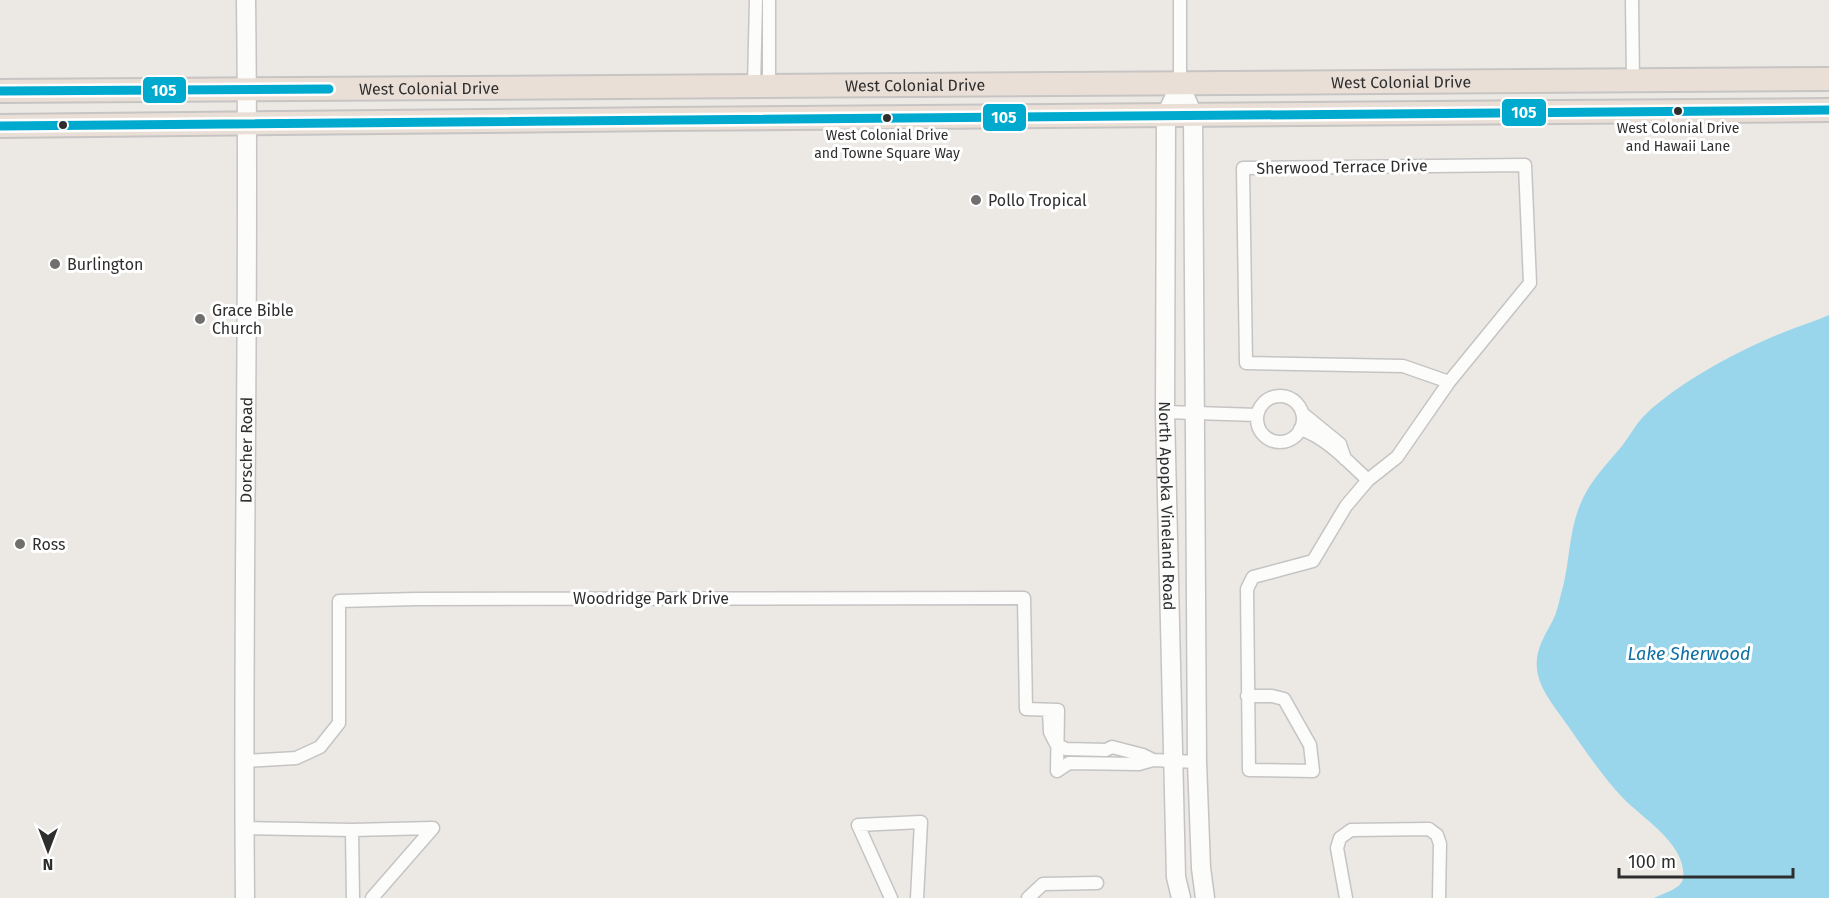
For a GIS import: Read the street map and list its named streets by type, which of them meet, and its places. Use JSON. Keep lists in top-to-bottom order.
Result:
{
  "streets": {
    "highway": ["West Colonial Drive"],
    "street": [
      "Sherwood Terrace Drive",
      "Dorscher Road",
      "North Apopka Vineland Road",
      "Woodridge Park Drive"
    ]
  },
  "crossings": [
    ["West Colonial Drive", "Dorscher Road"],
    ["West Colonial Drive", "North Apopka Vineland Road"],
    ["Dorscher Road", "Woodridge Park Drive"],
    ["North Apopka Vineland Road", "Woodridge Park Drive"]
  ],
  "water": ["Lake Sherwood"],
  "places": [
    "West Colonial Drive and Hawaii Lane",
    "West Colonial Drive and Towne Square Way",
    "Pollo Tropical",
    "Burlington",
    "Grace Bible Church",
    "Ross"
  ],
  "lines": ["transit line 105"],
  "scale_bar": "100 m",
  "north": "bottom"
}
